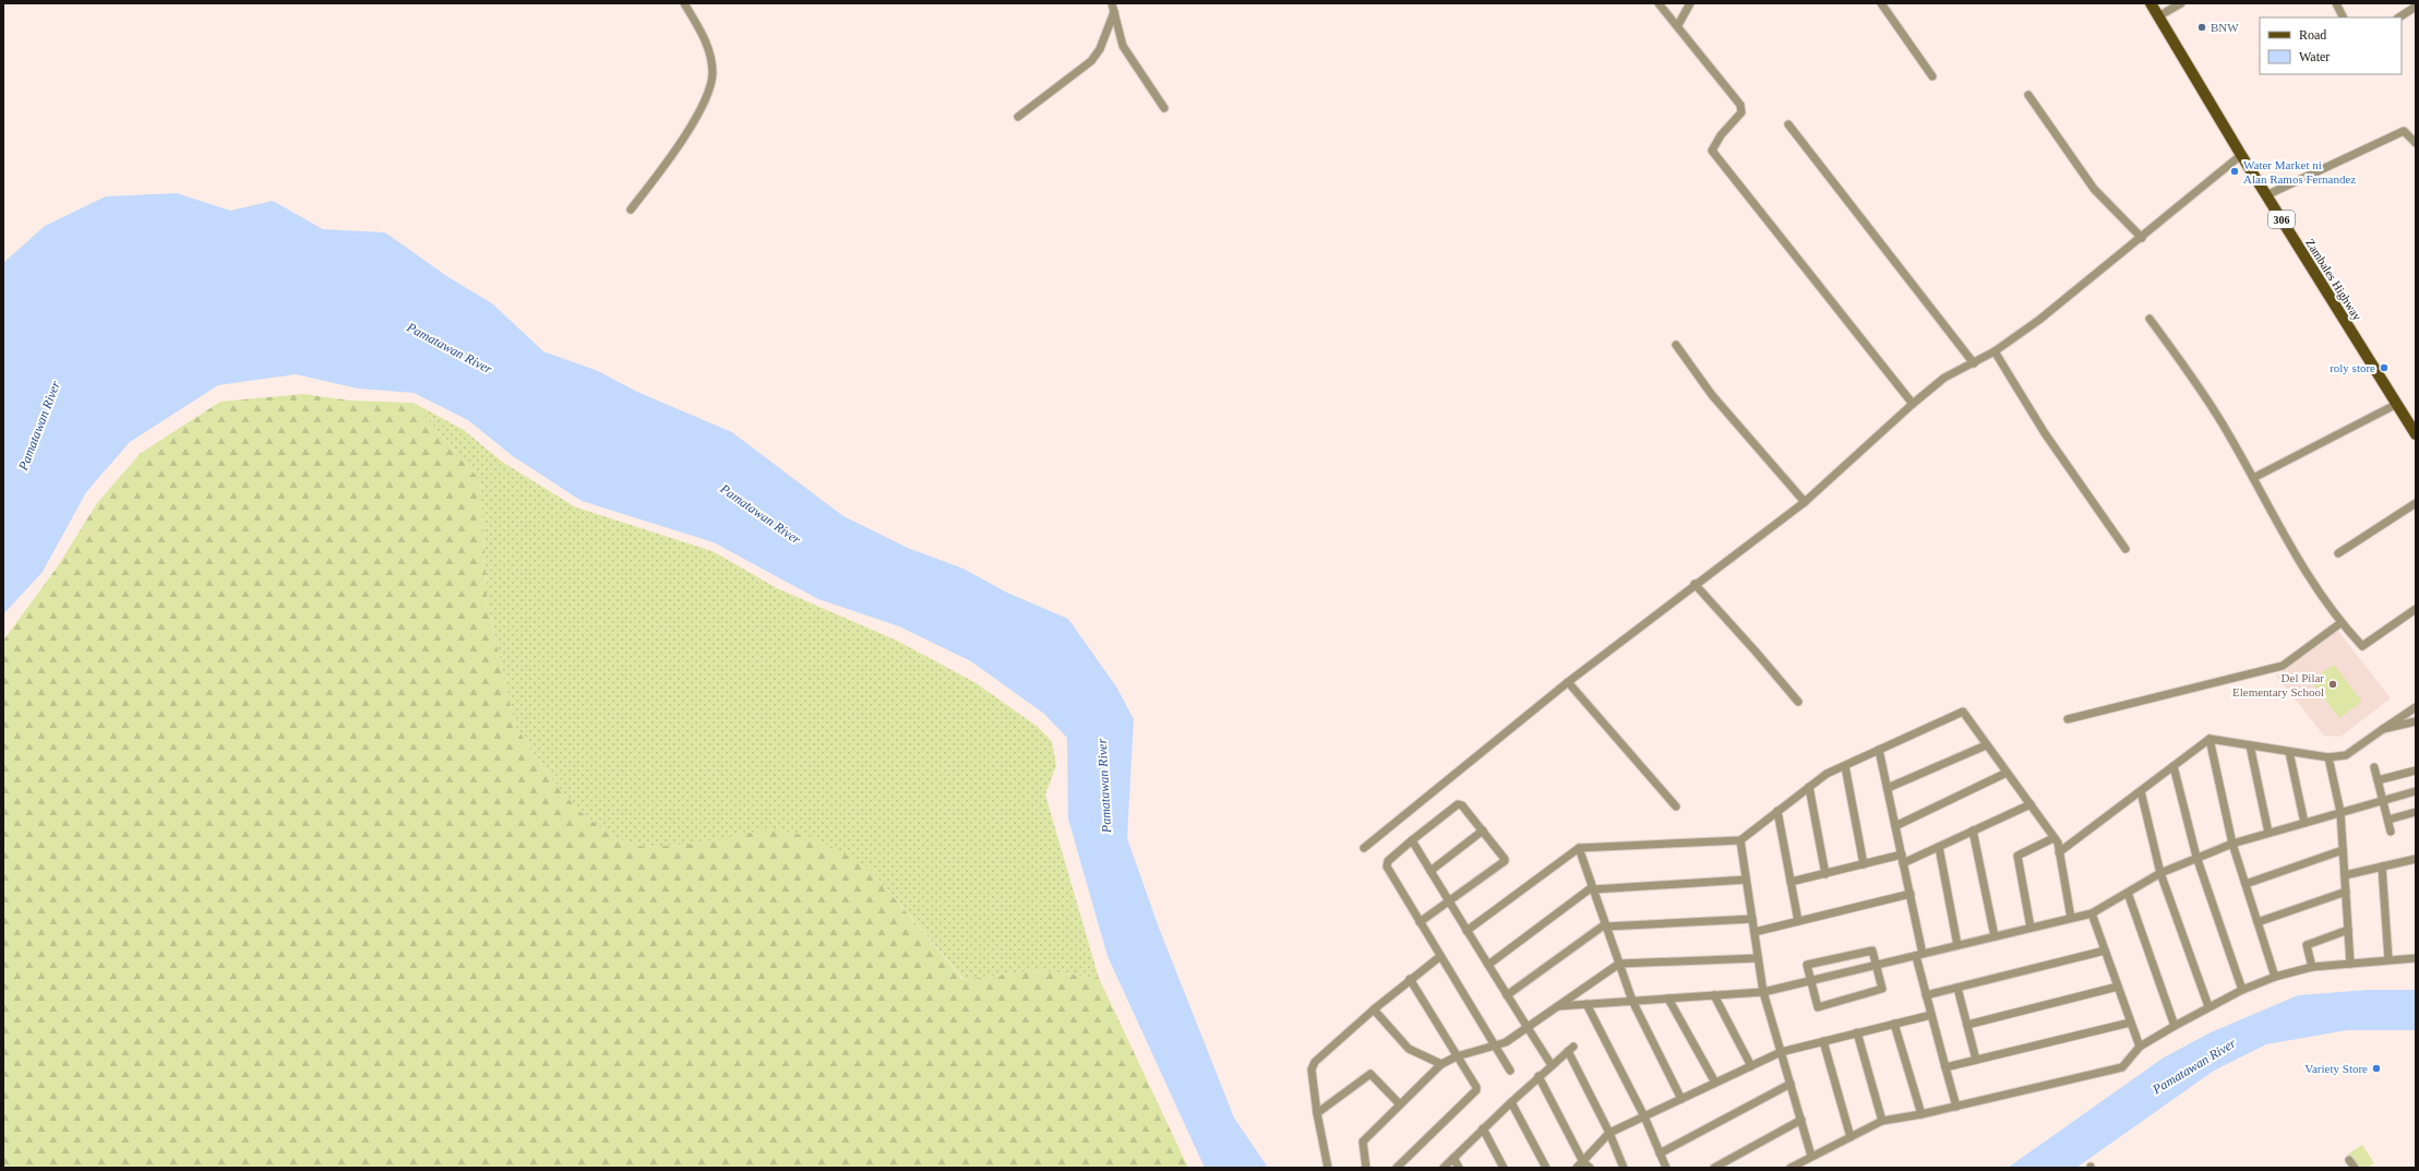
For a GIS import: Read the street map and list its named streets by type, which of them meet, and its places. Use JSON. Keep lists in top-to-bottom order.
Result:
{
  "streets": {
    "main road": ["306", "Zambales Highway"]
  },
  "water": ["Pamatawan River"],
  "places": [
    "BNW",
    "Water Market ni Alan Ramos Fernandez",
    "roly store",
    "Del Pilar Elementary School",
    "Variety Store"
  ],
  "legend": ["Road", "Water"]
}
